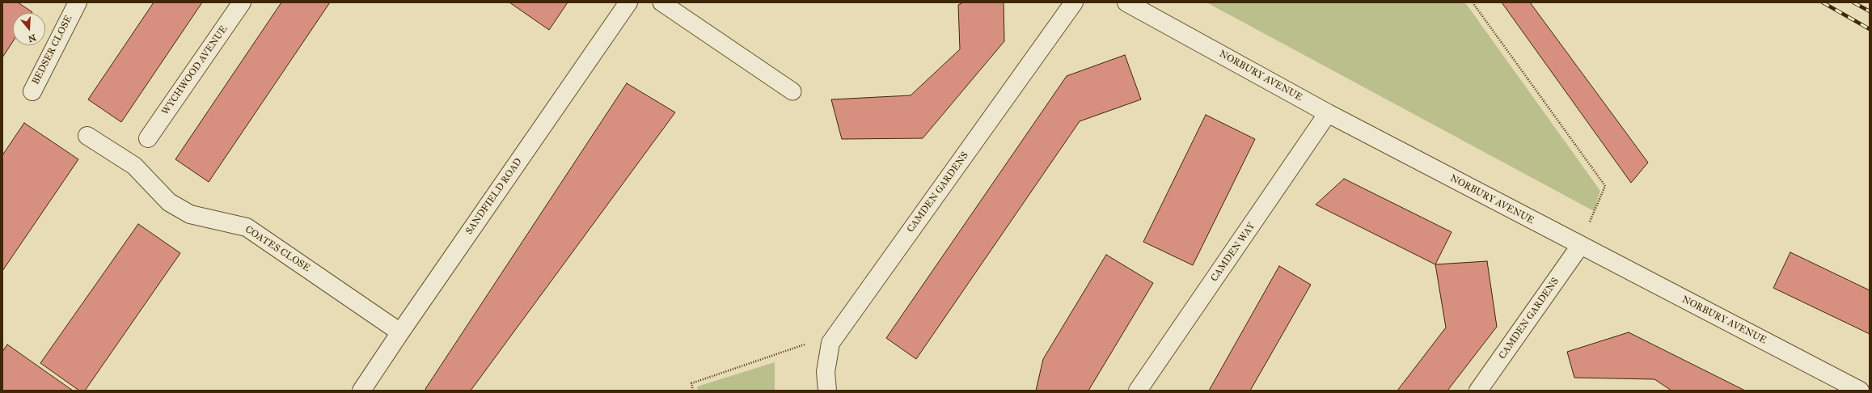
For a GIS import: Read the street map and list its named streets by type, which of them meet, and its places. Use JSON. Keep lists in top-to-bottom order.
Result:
{
  "streets": {
    "street": [
      "BEDSER CLOSE",
      "WYCHWOOD AVENUE",
      "NORBURY AVENUE",
      "CAMDEN GARDENS",
      "SANDFIELD ROAD",
      "COATES CLOSE",
      "CAMDEN WAY"
    ]
  },
  "crossings": [
    ["NORBURY AVENUE", "CAMDEN GARDENS"],
    ["NORBURY AVENUE", "CAMDEN WAY"],
    ["SANDFIELD ROAD", "COATES CLOSE"]
  ],
  "north": "bottom"
}
